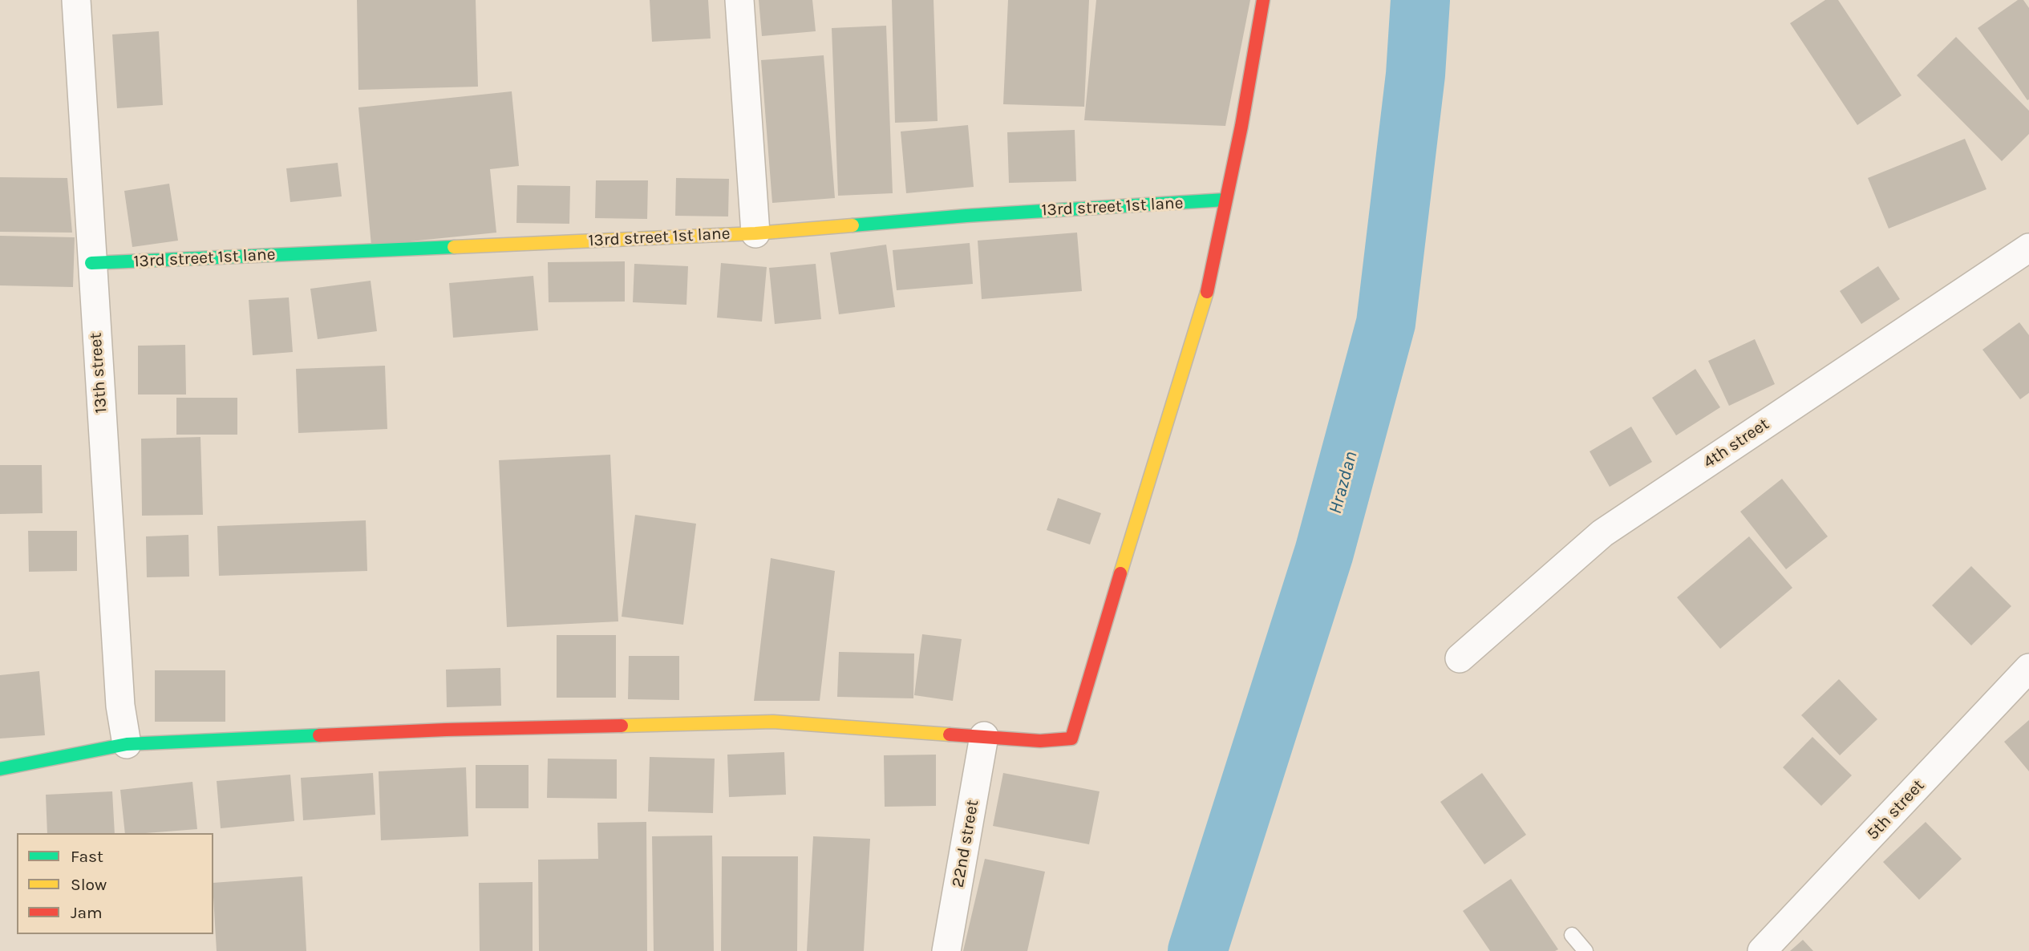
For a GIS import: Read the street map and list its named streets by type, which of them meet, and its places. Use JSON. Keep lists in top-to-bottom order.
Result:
{
  "streets": {
    "street": [
      "13rd street 1st lane",
      "13th street",
      "4th street",
      "5th street",
      "22nd street"
    ]
  },
  "crossings": [
    ["13rd street 1st lane", "13th street"]
  ],
  "water": ["Hrazdan"],
  "legend": ["Fast", "Slow", "Jam"]
}
